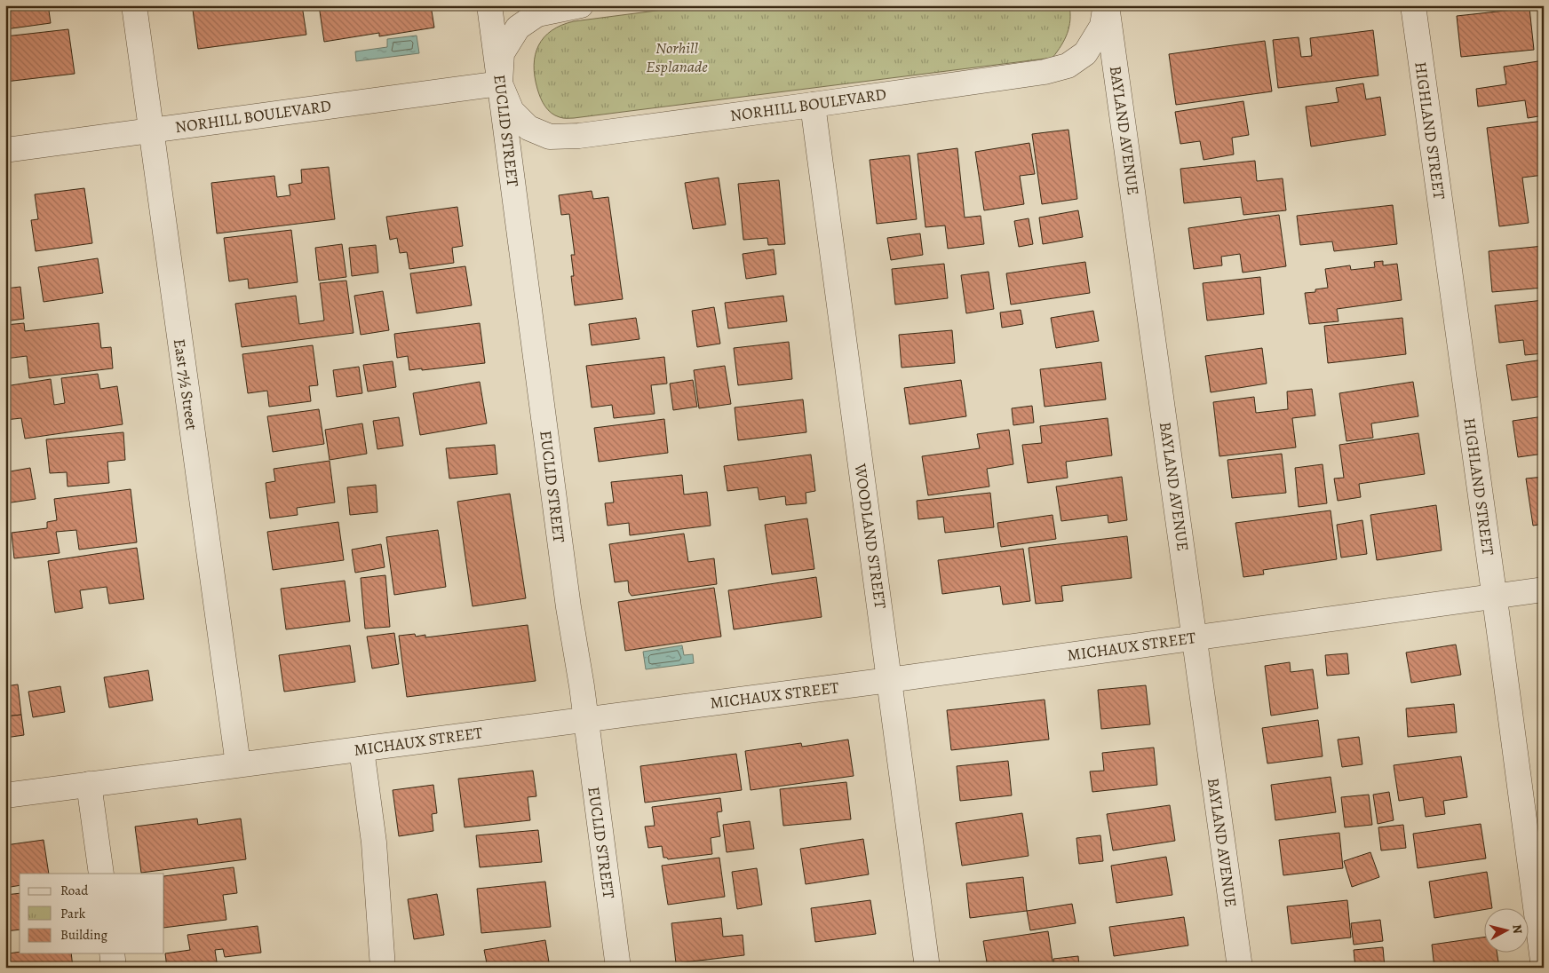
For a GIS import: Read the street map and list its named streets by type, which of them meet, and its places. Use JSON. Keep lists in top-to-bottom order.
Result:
{
  "streets": {
    "street": [
      "NORHILL BOULEVARD",
      "EUCLID STREET",
      "BAYLAND AVENUE",
      "HIGHLAND STREET",
      "East 7½ Street",
      "WOODLAND STREET",
      "MICHAUX STREET"
    ]
  },
  "crossings": [
    ["NORHILL BOULEVARD", "EUCLID STREET"],
    ["NORHILL BOULEVARD", "BAYLAND AVENUE"],
    ["NORHILL BOULEVARD", "East 7½ Street"],
    ["NORHILL BOULEVARD", "WOODLAND STREET"],
    ["EUCLID STREET", "MICHAUX STREET"],
    ["BAYLAND AVENUE", "MICHAUX STREET"],
    ["HIGHLAND STREET", "MICHAUX STREET"],
    ["East 7½ Street", "MICHAUX STREET"],
    ["WOODLAND STREET", "MICHAUX STREET"]
  ],
  "parks": ["Norhill Esplanade"],
  "legend": ["Road", "Park", "Building"],
  "north": "right"
}
